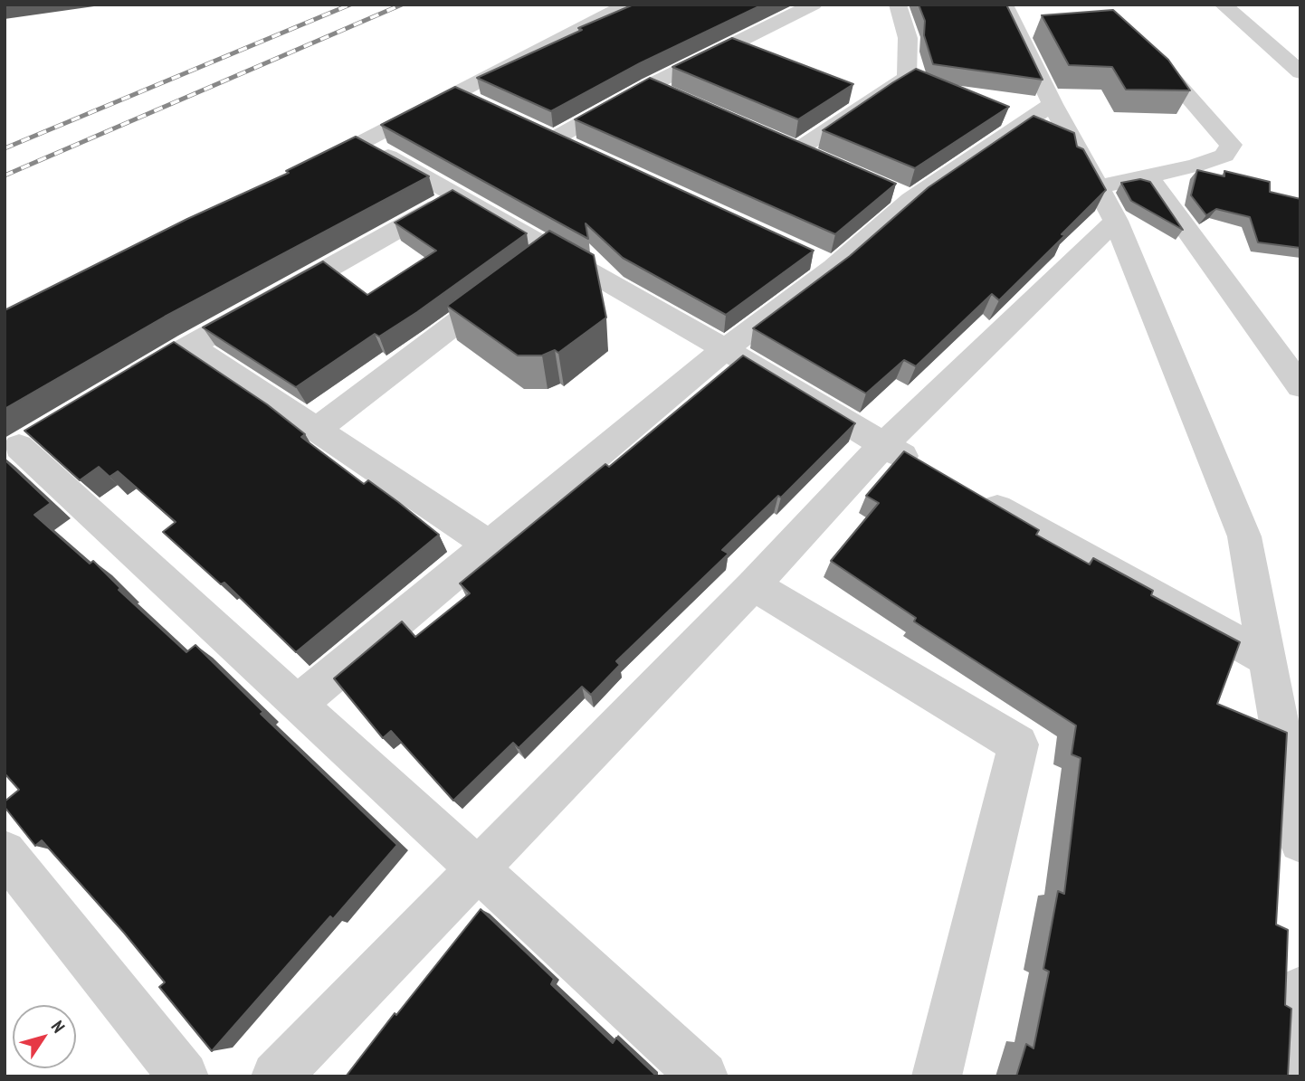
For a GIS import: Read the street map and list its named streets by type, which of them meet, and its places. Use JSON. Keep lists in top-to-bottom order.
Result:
{
  "north": "top right"
}
